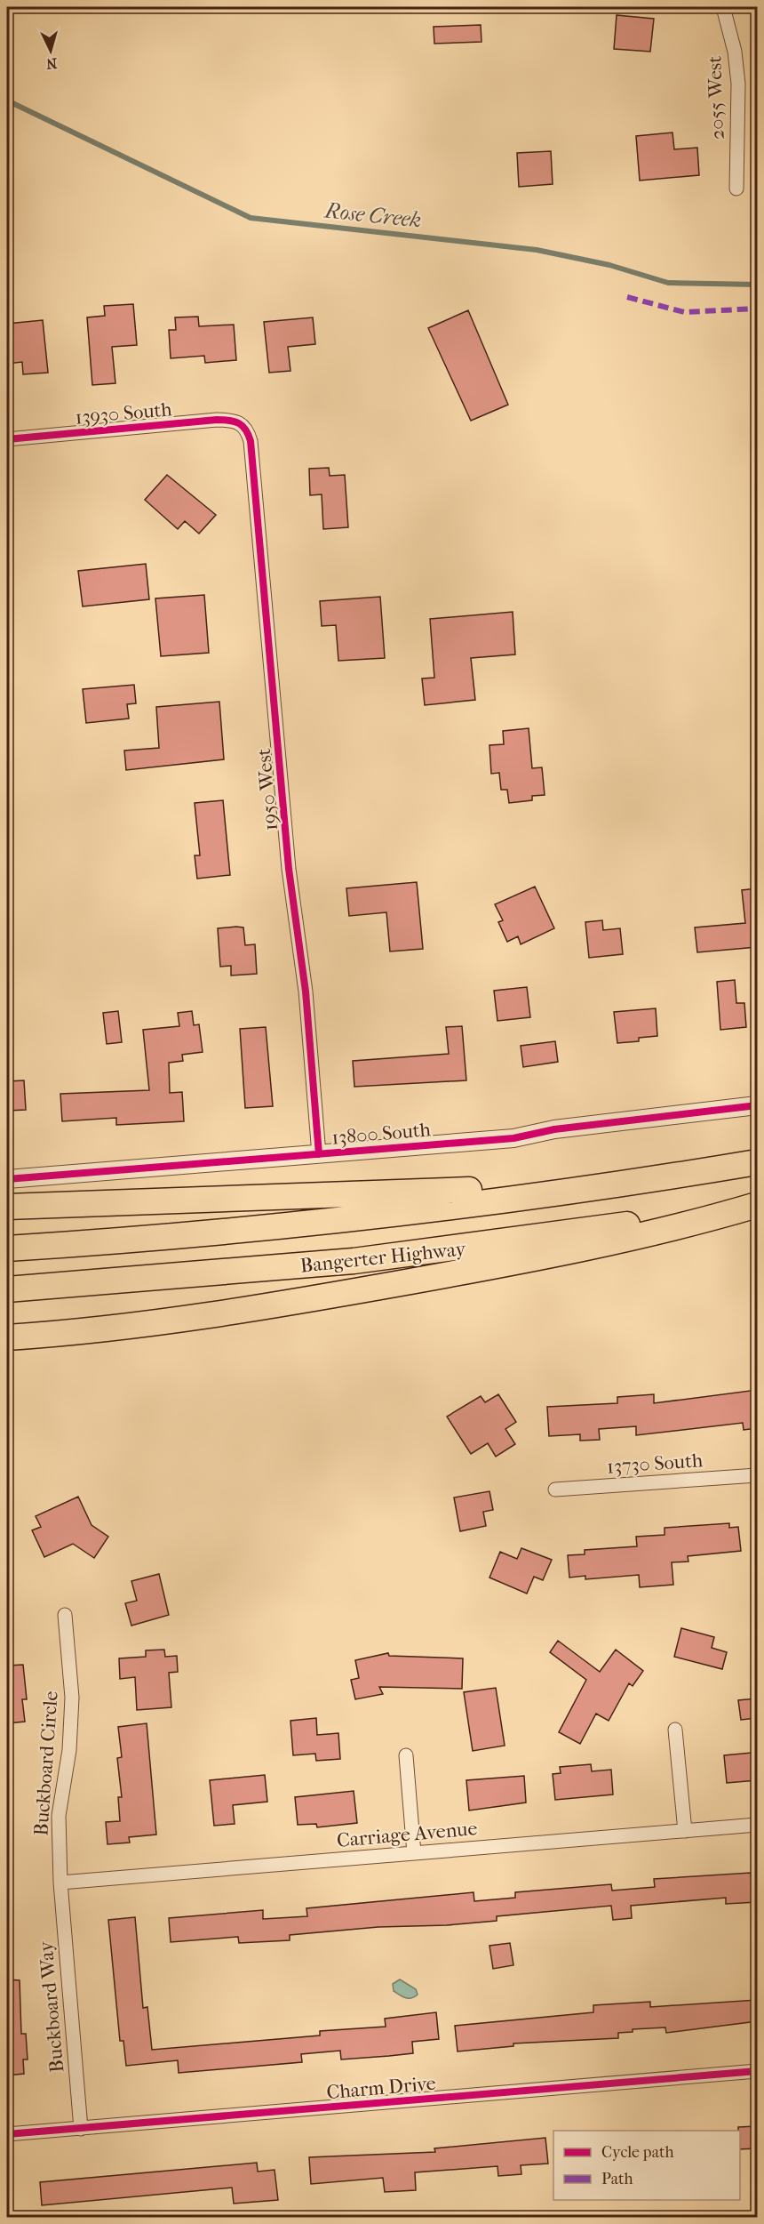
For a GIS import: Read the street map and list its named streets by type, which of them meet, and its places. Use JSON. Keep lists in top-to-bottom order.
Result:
{
  "streets": {
    "highway": ["Bangerter Highway"],
    "street": [
      "2055 West",
      "13930 South",
      "1950 West",
      "13800 South",
      "13730 South",
      "Buckboard Circle",
      "Carriage Avenue",
      "Buckboard Way",
      "Charm Drive"
    ]
  },
  "crossings": [
    ["13930 South", "1950 West"],
    ["1950 West", "13800 South"],
    ["Buckboard Circle", "Carriage Avenue"],
    ["Buckboard Circle", "Buckboard Way"],
    ["Carriage Avenue", "Buckboard Way"],
    ["Buckboard Way", "Charm Drive"]
  ],
  "water": ["Rose Creek"],
  "legend": ["Cycle path", "Path"],
  "north": "bottom"
}
